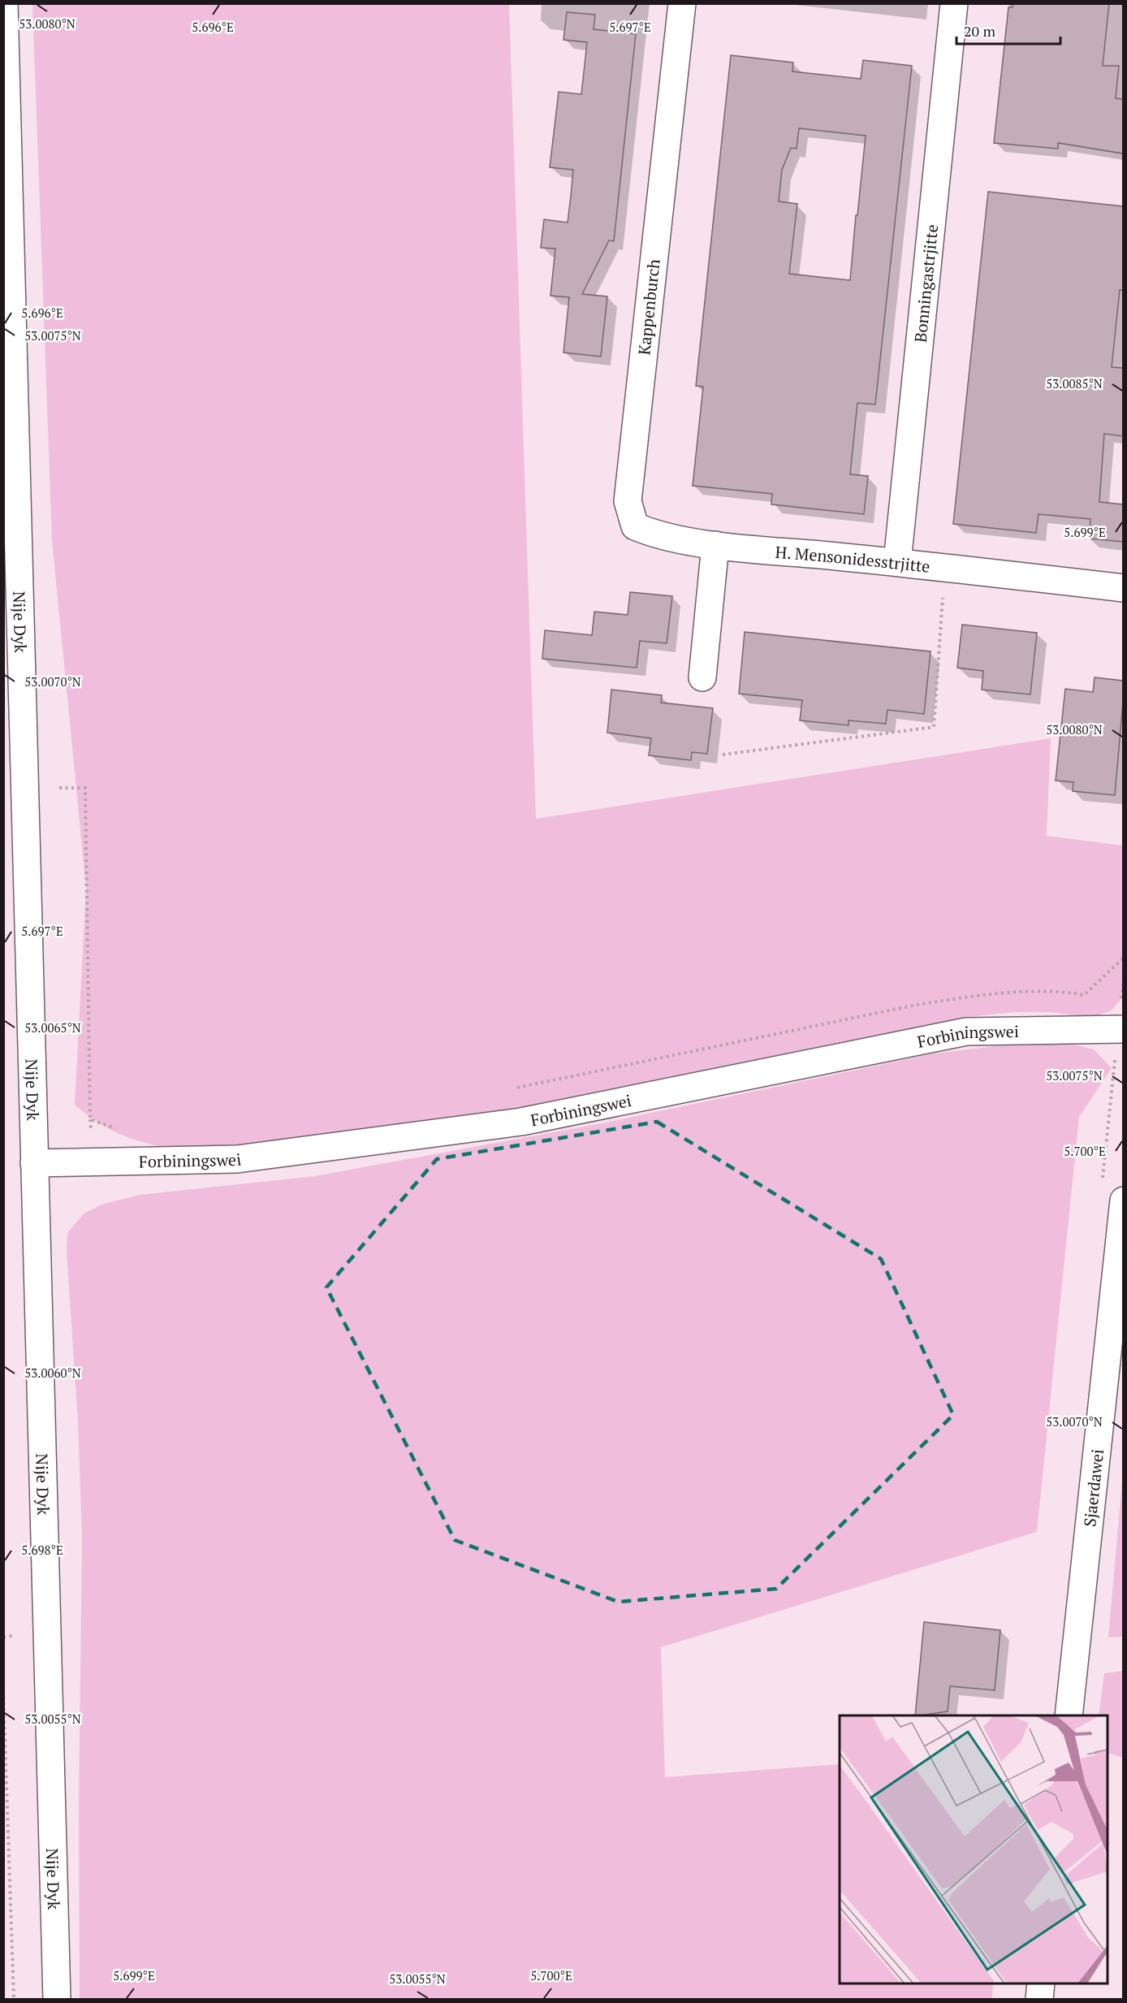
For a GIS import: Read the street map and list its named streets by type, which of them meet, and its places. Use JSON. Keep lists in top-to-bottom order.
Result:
{
  "streets": {
    "street": [
      "Bonningastrjitte",
      "Kappenburch",
      "H. Mensonidesstrjitte",
      "Nije Dyk",
      "Forbiningswei",
      "Sjaerdawei"
    ]
  },
  "crossings": [
    ["Bonningastrjitte", "H. Mensonidesstrjitte"],
    ["Kappenburch", "H. Mensonidesstrjitte"],
    ["Nije Dyk", "Forbiningswei"]
  ],
  "scale_bar": "20 m",
  "coordinates": [
    "53.0080°N",
    "5.696°E",
    "5.697°E",
    "53.0075°N",
    "53.0085°N",
    "5.699°E",
    "53.0070°N",
    "53.0065°N",
    "5.700°E",
    "53.0060°N",
    "5.698°E",
    "53.0055°N"
  ]
}
